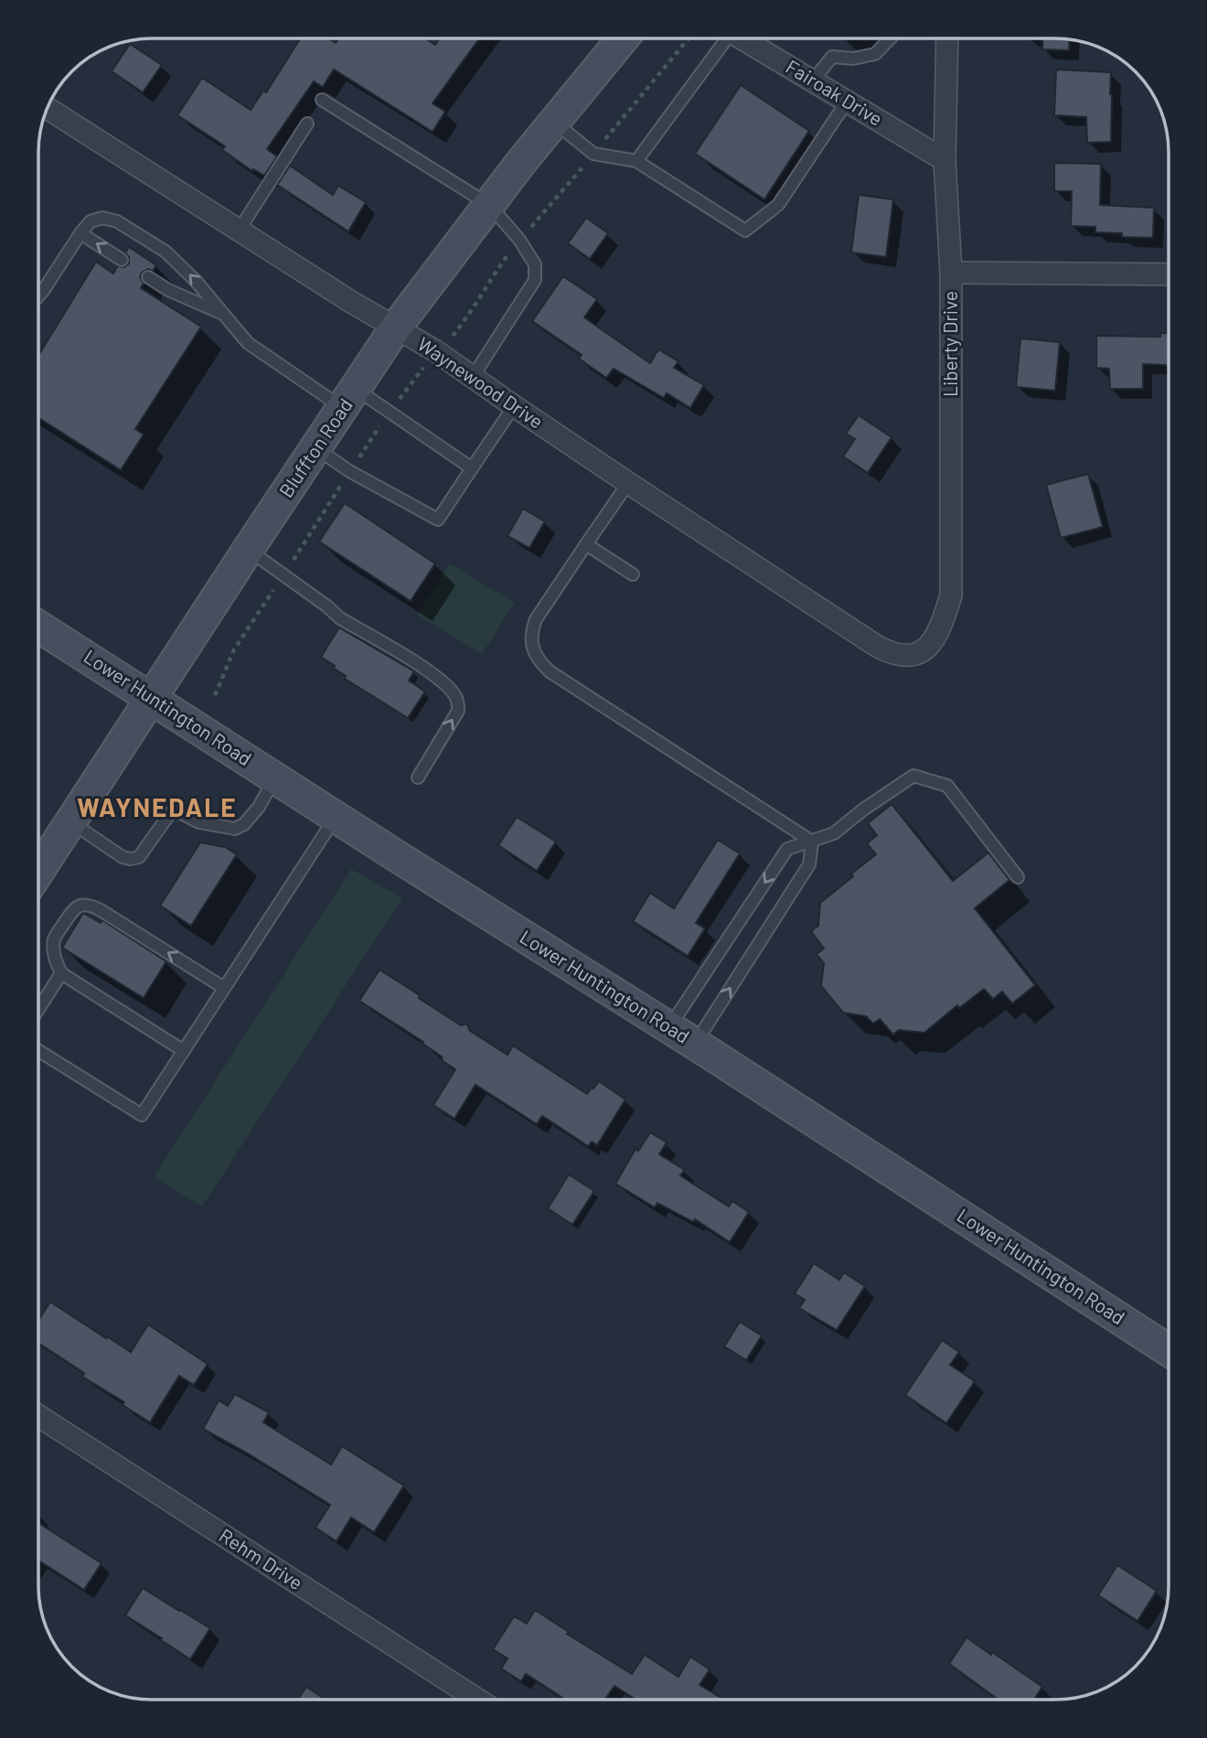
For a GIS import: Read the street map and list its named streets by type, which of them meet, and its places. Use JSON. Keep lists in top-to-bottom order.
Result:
{
  "streets": {
    "main road": ["Bluffton Road", "Lower Huntington Road"],
    "street": [
      "Fairoak Drive",
      "Liberty Drive",
      "Waynewood Drive",
      "Rehm Drive"
    ]
  },
  "crossings": [
    ["Fairoak Drive", "Liberty Drive"],
    ["Liberty Drive", "Waynewood Drive"],
    ["Waynewood Drive", "Bluffton Road"],
    ["Bluffton Road", "Lower Huntington Road"]
  ],
  "districts": ["WAYNEDALE"]
}
